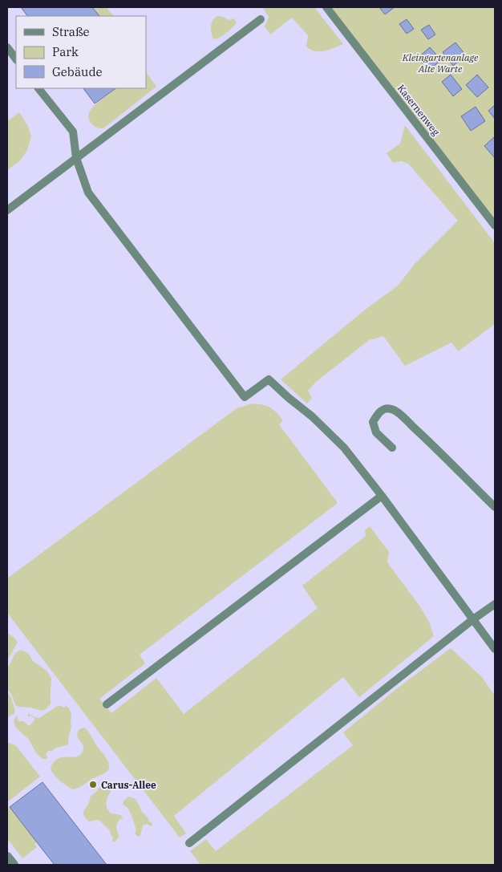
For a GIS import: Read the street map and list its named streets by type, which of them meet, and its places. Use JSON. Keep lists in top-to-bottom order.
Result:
{
  "streets": {
    "lane": ["Kasernenweg"]
  },
  "parks": ["Kleingartenanlage Alte Warte"],
  "places": ["Carus-Allee"],
  "legend": ["Straße", "Park", "Gebäude"]
}
